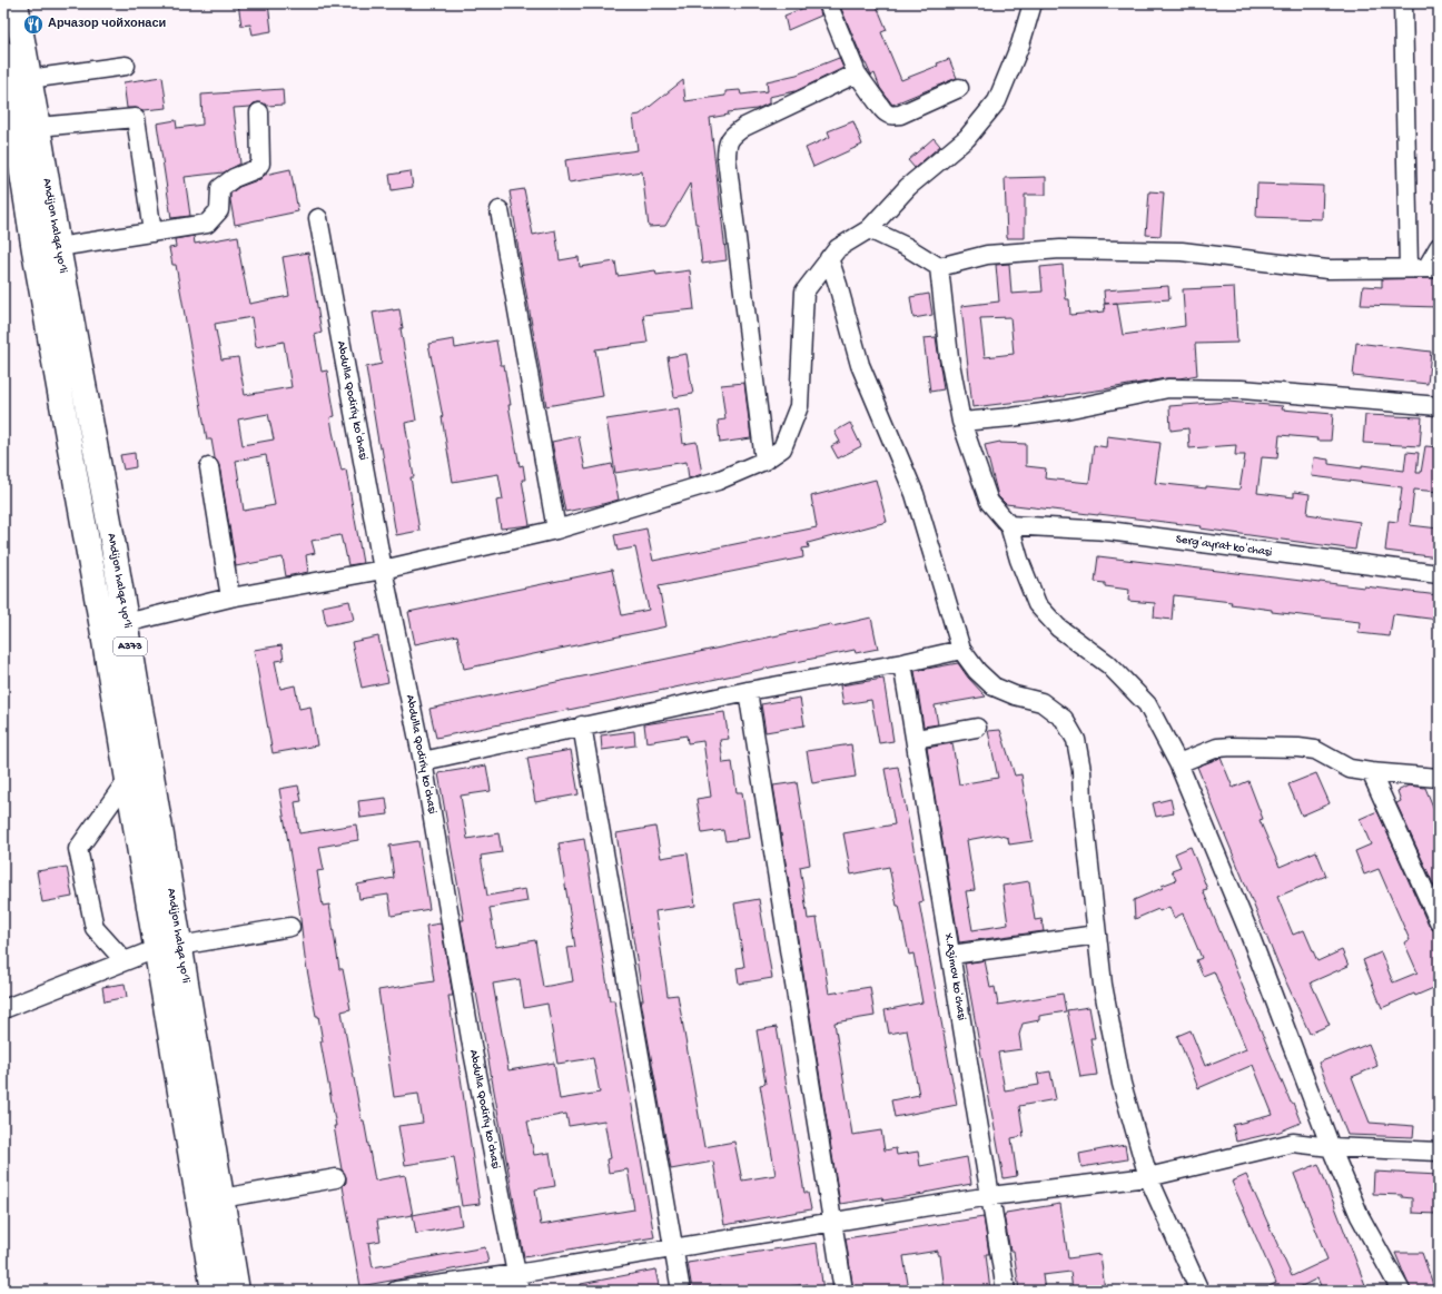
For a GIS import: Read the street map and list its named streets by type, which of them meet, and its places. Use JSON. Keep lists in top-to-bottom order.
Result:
{
  "streets": {
    "highway": ["Andijon halqa yo‘li", "A373"],
    "street": ["Abdulla Qodiriy koʻchasi", "Sergʻayrat koʻchasi", "X.Azimov koʻchasi"]
  },
  "places": {
    "restaurant": ["Арчазор чойхонаси"]
  }
}
